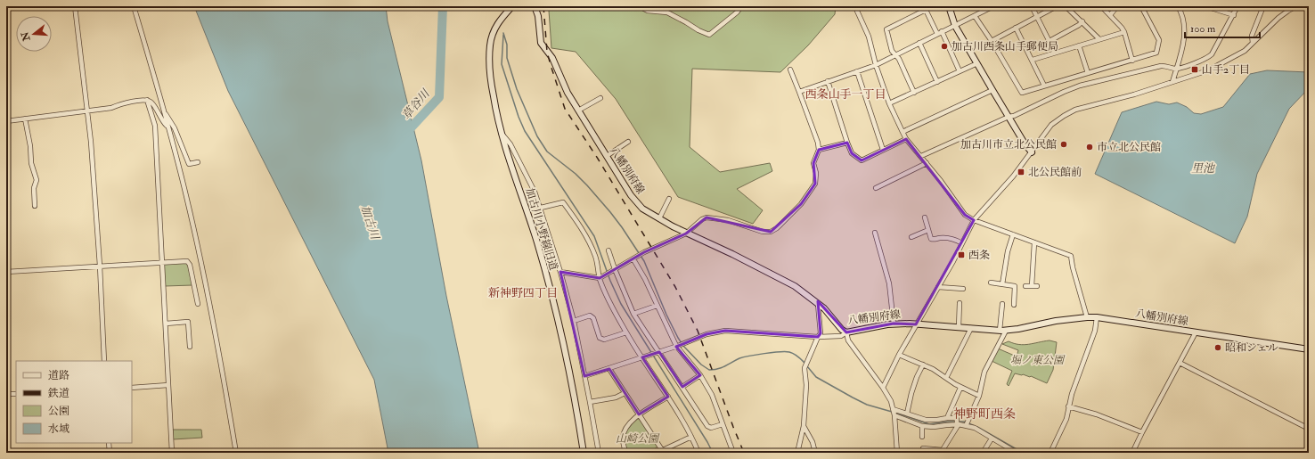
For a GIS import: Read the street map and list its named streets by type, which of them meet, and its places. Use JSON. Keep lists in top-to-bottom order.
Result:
{
  "streets": {
    "main road": ["八幡別府線", "加古川小野線旧道"]
  },
  "districts": ["西条山手一丁目", "新神野四丁目", "神野町西条"],
  "water": ["草谷川", "里池", "加古川"],
  "parks": ["堀ノ東公園", "山崎公園"],
  "places": {
    "other": [
      "加古川西条山手郵便局",
      "加古川市立北公民館",
      "市立北公民館",
      "昭和シェル"
    ],
    "transit": ["山手2丁目", "北公民館前", "西条"]
  },
  "legend": [
    "道路",
    "鉄道",
    "公園",
    "水域"
  ],
  "scale_bar": "100 m",
  "north": "left"
}
